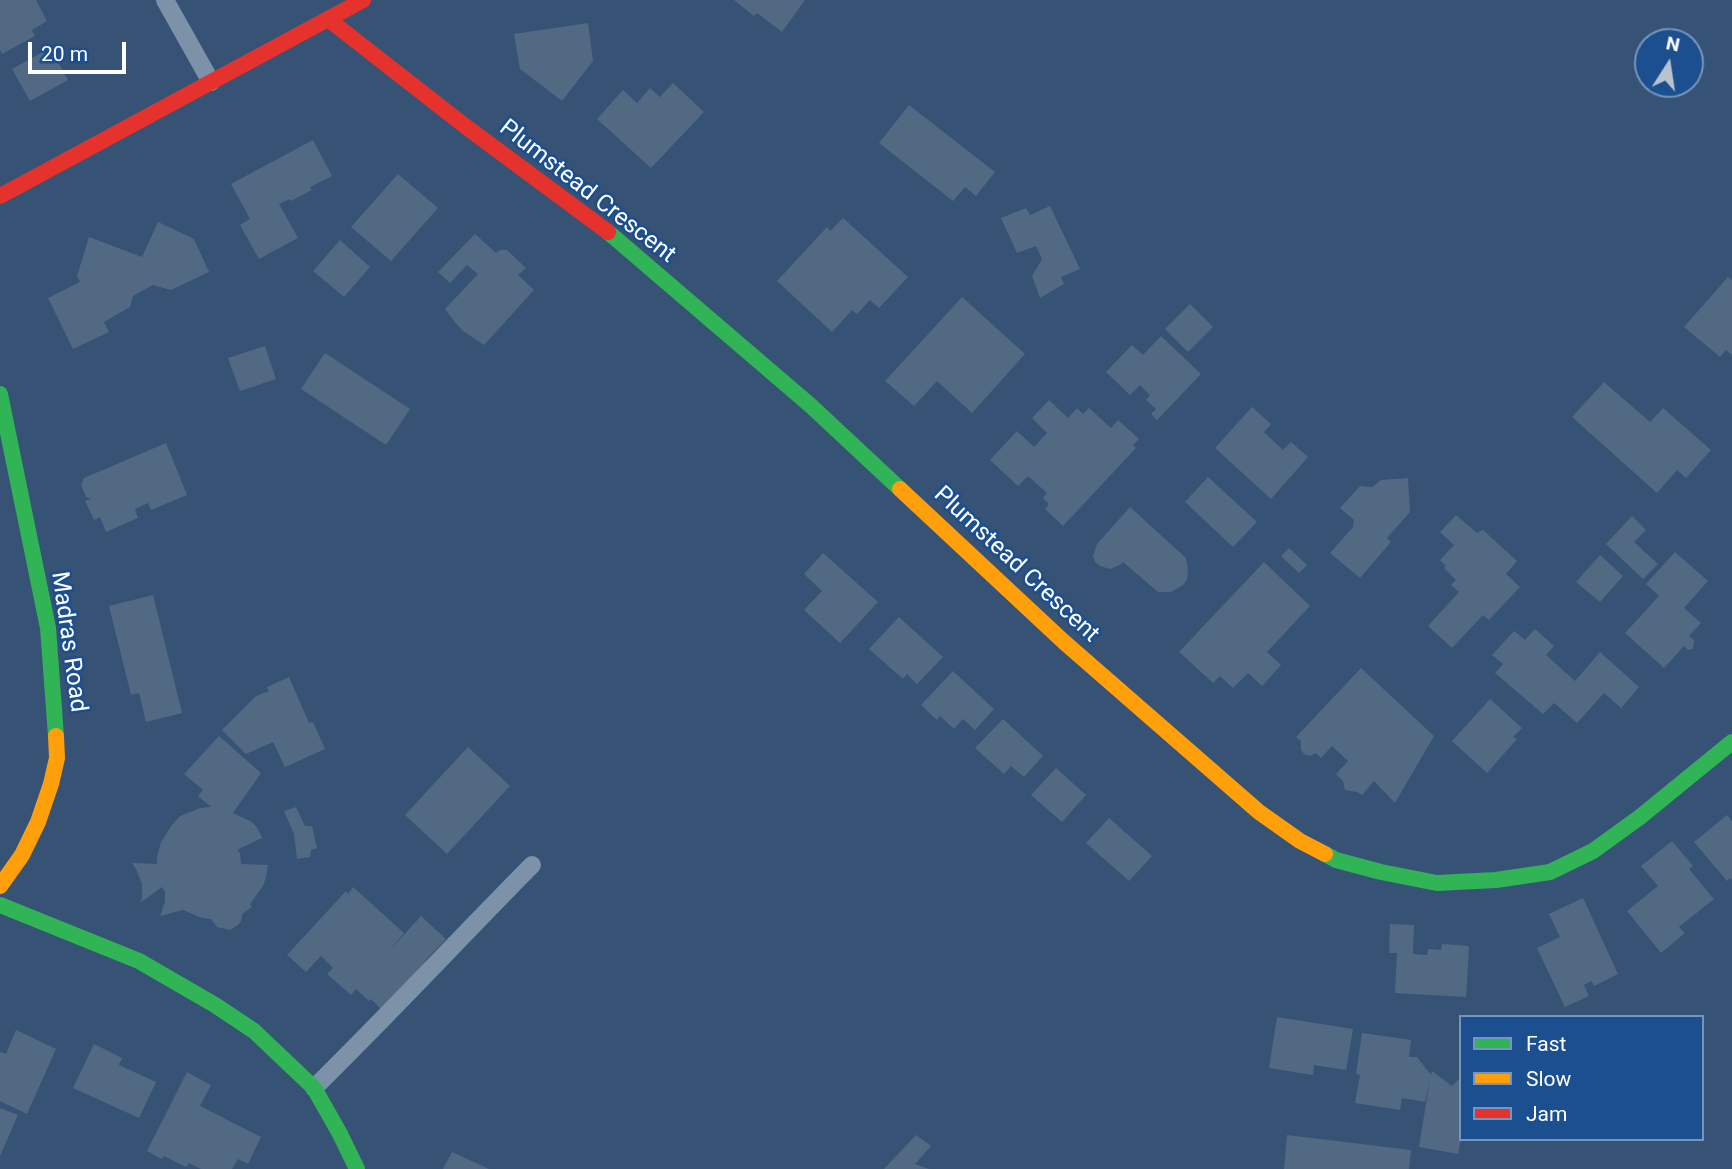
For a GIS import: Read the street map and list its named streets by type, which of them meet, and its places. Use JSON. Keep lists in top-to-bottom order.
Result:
{
  "streets": {
    "street": ["Plumstead Crescent", "Madras Road"]
  },
  "legend": ["Fast", "Slow", "Jam"],
  "scale_bar": "20 m",
  "north": "top"
}
